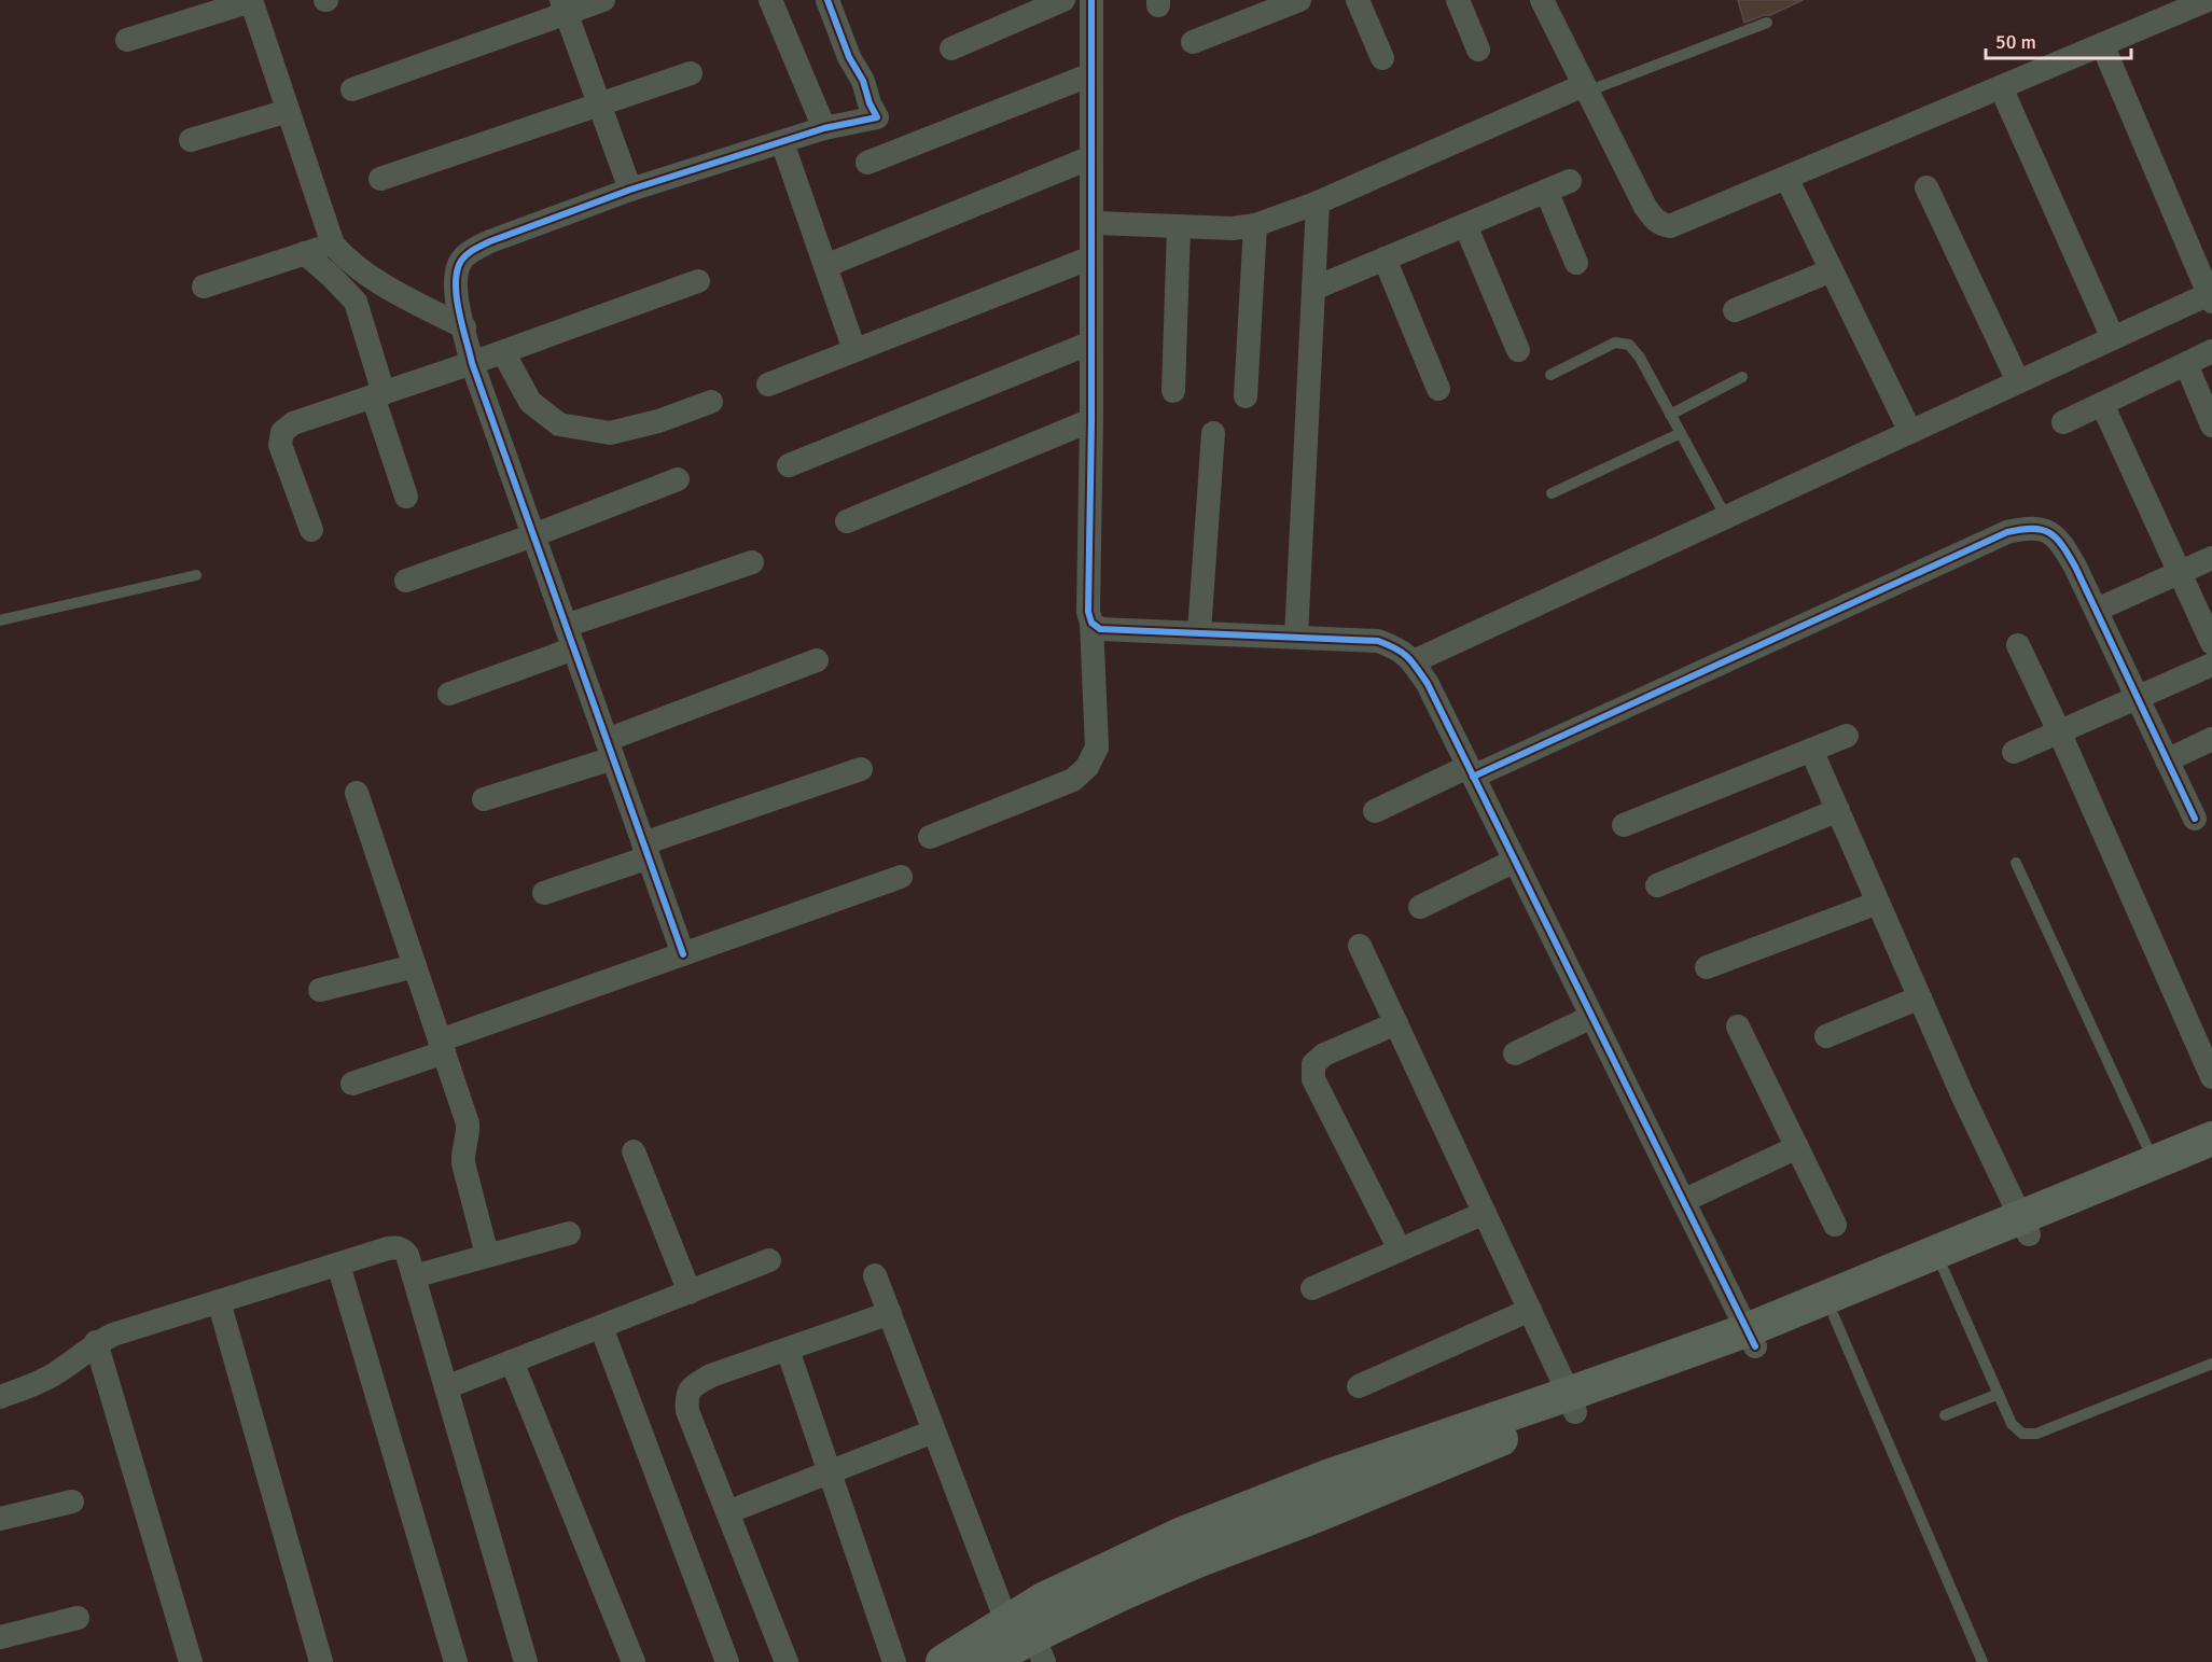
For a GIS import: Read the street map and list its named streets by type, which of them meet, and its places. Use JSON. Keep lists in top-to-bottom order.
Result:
{
  "scale_bar": "50 m"
}
